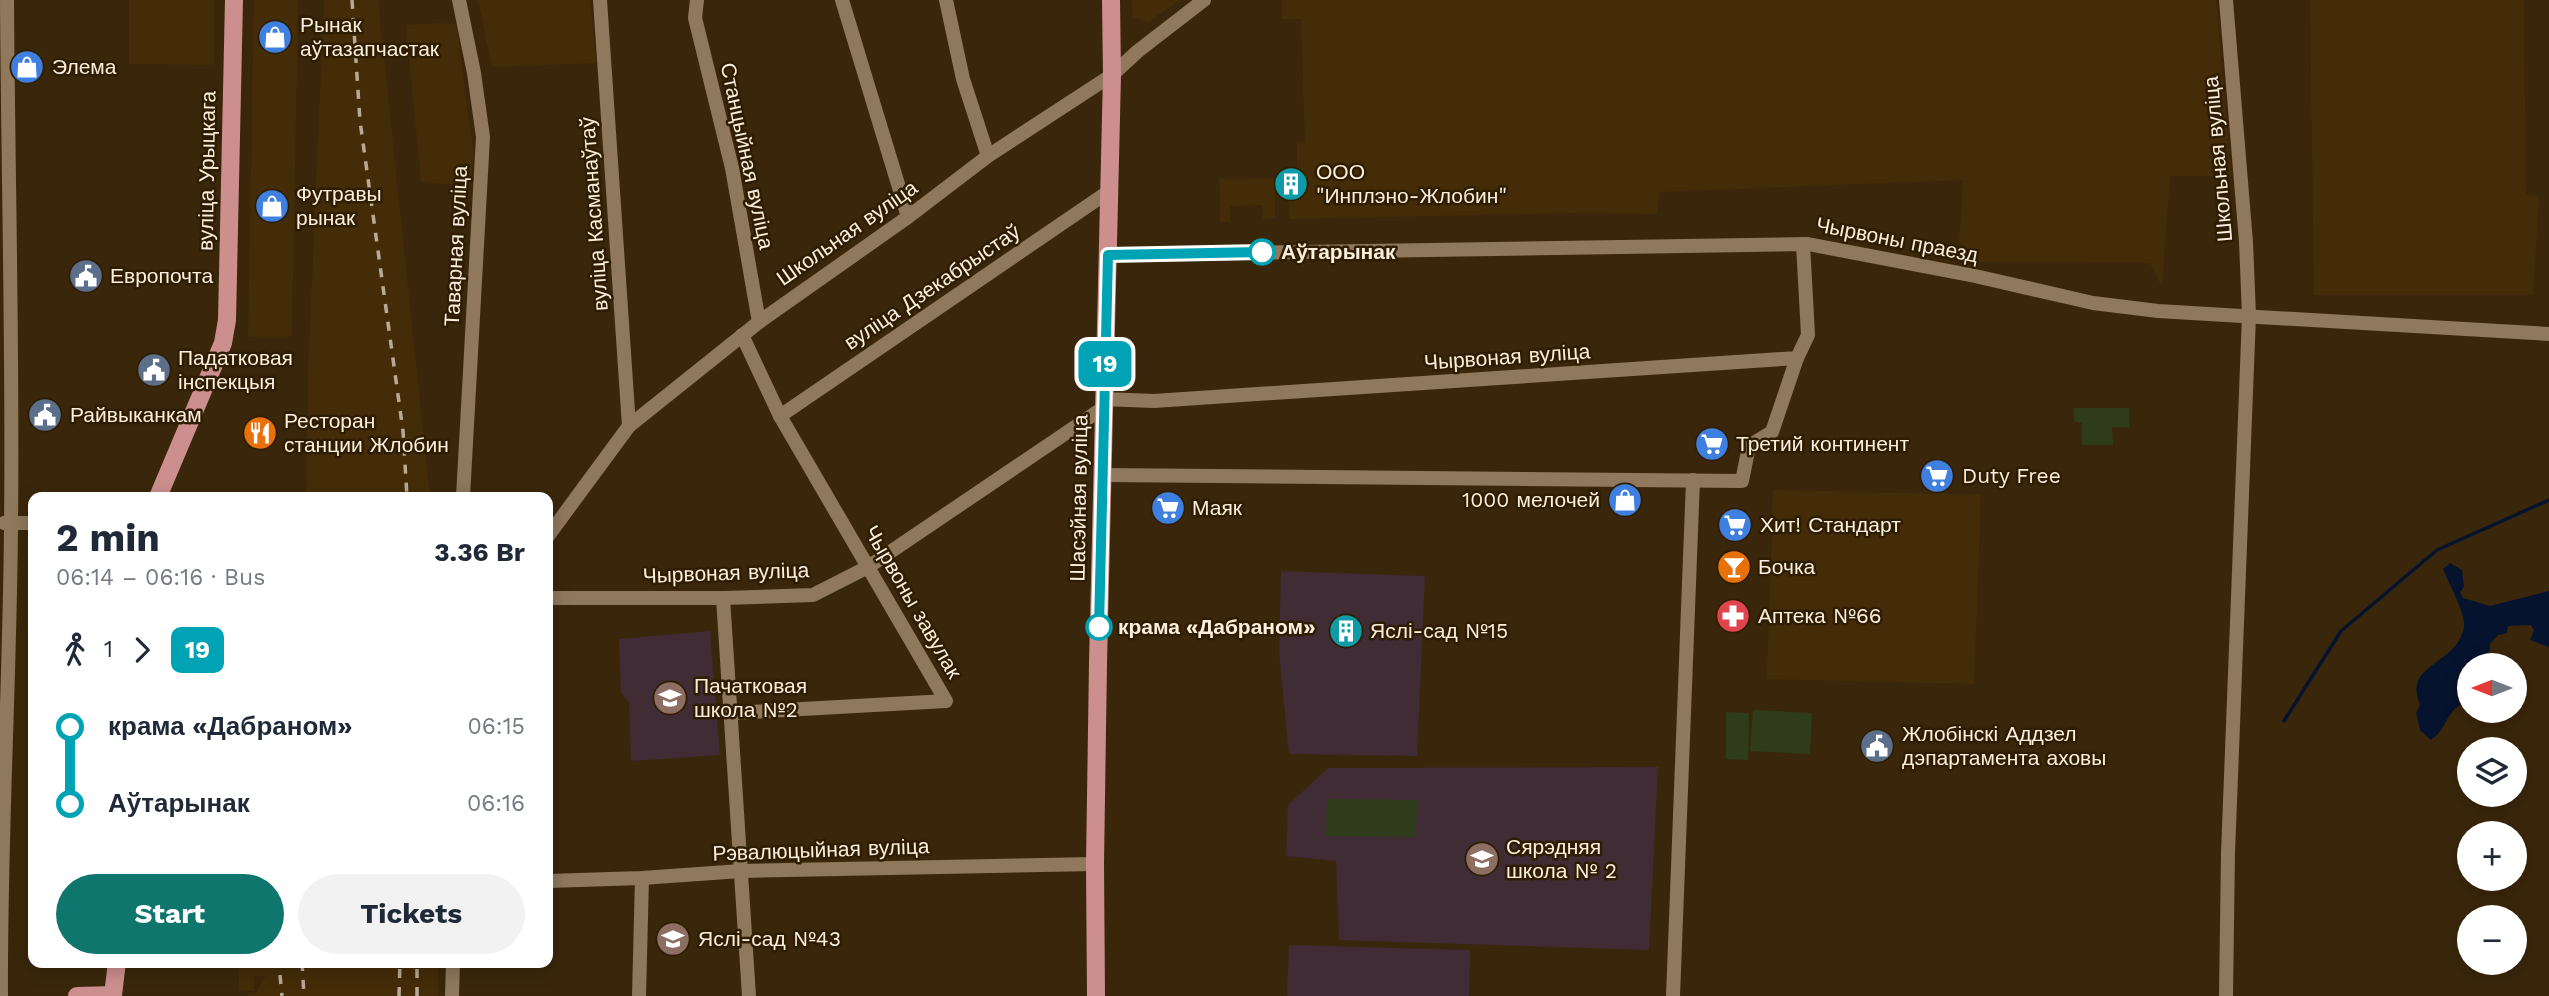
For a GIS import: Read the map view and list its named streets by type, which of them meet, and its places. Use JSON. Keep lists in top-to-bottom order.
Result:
{
  "streets": {
    "main road": ["вуліца Урыцкага", "Шасэйная вуліца"],
    "street": [
      "Станцыйная вуліца",
      "Школьная вуліца",
      "вуліца Касманаўтаў",
      "Чырвоны праезд",
      "Таварная вуліца",
      "вуліца Дзекабрыстаў",
      "Чырвоная вуліца",
      "Чырвоны завулак",
      "Рэвалюцыйная вуліца"
    ]
  },
  "crossings": [
    ["Станцыйная вуліца", "Школьная вуліца"],
    ["Школьная вуліца", "вуліца Касманаўтаў"],
    ["Школьная вуліца", "Чырвоны праезд"],
    ["Школьная вуліца", "Шасэйная вуліца"],
    ["Школьная вуліца", "Чырвоны завулак"],
    ["Чырвоны праезд", "Шасэйная вуліца"],
    ["вуліца Дзекабрыстаў", "Шасэйная вуліца"],
    ["вуліца Дзекабрыстаў", "Чырвоны завулак"],
    ["Чырвоная вуліца", "Шасэйная вуліца"],
    ["Чырвоная вуліца", "Чырвоны завулак"],
    ["Шасэйная вуліца", "Рэвалюцыйная вуліца"]
  ],
  "places": {
    "shop": [
      "Рынак аўтазапчастак",
      "Элема",
      "Футравы рынак",
      "1000 мелочей"
    ],
    "building": ["ООО \"Инплэно-Жлобин\"", "Яслі-сад №15"],
    "other": ["Аўтарынак", "крама «Дабраном»"],
    "public building": [
      "Европочта",
      "Падатковая інспекцыя",
      "Райвыканкам",
      "Жлобінскі Аддзел дэпартамента аховы"
    ],
    "restaurant": ["Ресторан станции Жлобин"],
    "supermarket": [
      "Третий континент",
      "Duty Free",
      "Маяк",
      "Хит! Стандарт"
    ],
    "bar": ["Бочка"],
    "pharmacy": ["Аптека №66"],
    "school or university": ["Пачатковая школа №2", "Сярэдняя школа № 2", "Яслі-сад №43"]
  },
  "lines": ["bus line 19"],
  "north": "left",
  "page": {
    "on_map": "19",
    "heading": ["2 min", "06:14 – 06:16 · Bus", "3.36 Br"],
    "legs": ["1", "19"],
    "map_buttons": ["+", "−"],
    "list": [
      {
        "name": "крама «Дабраном»",
        "value": "06:15"
      },
      {
        "name": "Аўтарынак",
        "value": "06:16"
      }
    ],
    "buttons": ["Start", "Tickets"]
  }
}
